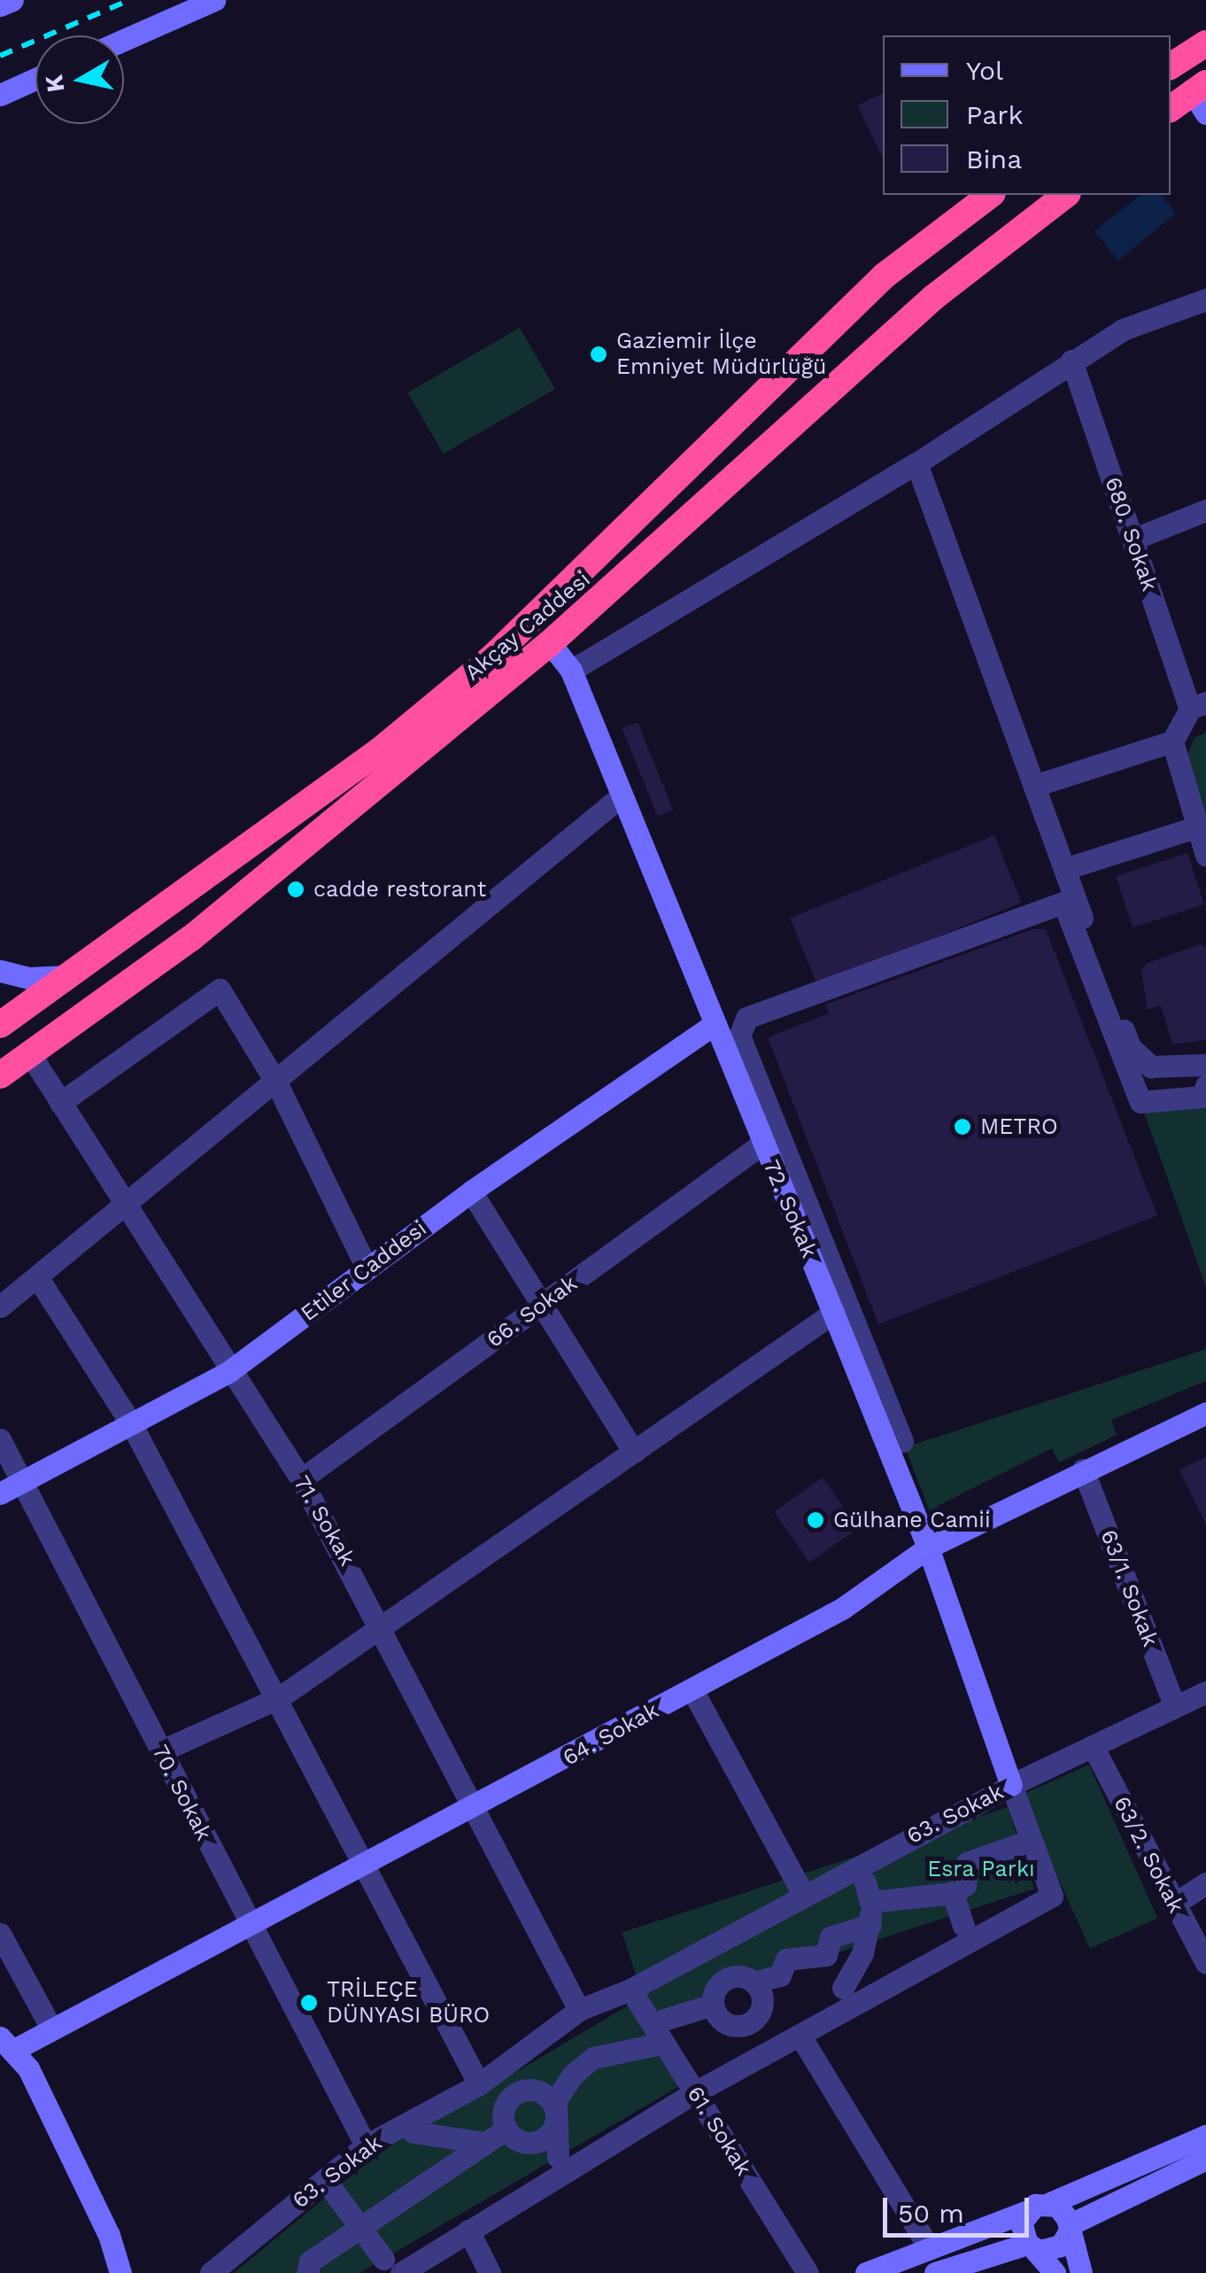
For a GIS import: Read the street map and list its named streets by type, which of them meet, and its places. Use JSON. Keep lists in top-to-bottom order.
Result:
{
  "streets": {
    "highway": ["Akçay Caddesi"],
    "street": [
      "680. Sokak",
      "72. Sokak",
      "Etiler Caddesi",
      "66. Sokak",
      "71. Sokak",
      "63/1. Sokak",
      "64. Sokak",
      "70. Sokak",
      "63. Sokak",
      "63/2. Sokak",
      "61. Sokak"
    ]
  },
  "crossings": [
    ["Akçay Caddesi", "72. Sokak"],
    ["Akçay Caddesi", "71. Sokak"],
    ["72. Sokak", "Etiler Caddesi"],
    ["72. Sokak", "66. Sokak"],
    ["72. Sokak", "64. Sokak"],
    ["72. Sokak", "63. Sokak"],
    ["Etiler Caddesi", "71. Sokak"],
    ["Etiler Caddesi", "70. Sokak"],
    ["66. Sokak", "71. Sokak"],
    ["71. Sokak", "64. Sokak"],
    ["71. Sokak", "63. Sokak"],
    ["63/1. Sokak", "64. Sokak"],
    ["64. Sokak", "70. Sokak"],
    ["70. Sokak", "63. Sokak"],
    ["63. Sokak", "61. Sokak"]
  ],
  "parks": ["Esra Parkı"],
  "places": [
    "Gaziemir İlçe Emniyet Müdürlüğü",
    "cadde restorant",
    "METRO",
    "Gülhane Camii",
    "TRİLEÇE DÜNYASI BÜRO"
  ],
  "legend": ["Yol", "Park", "Bina"],
  "scale_bar": "50 m",
  "north": "left"
}
